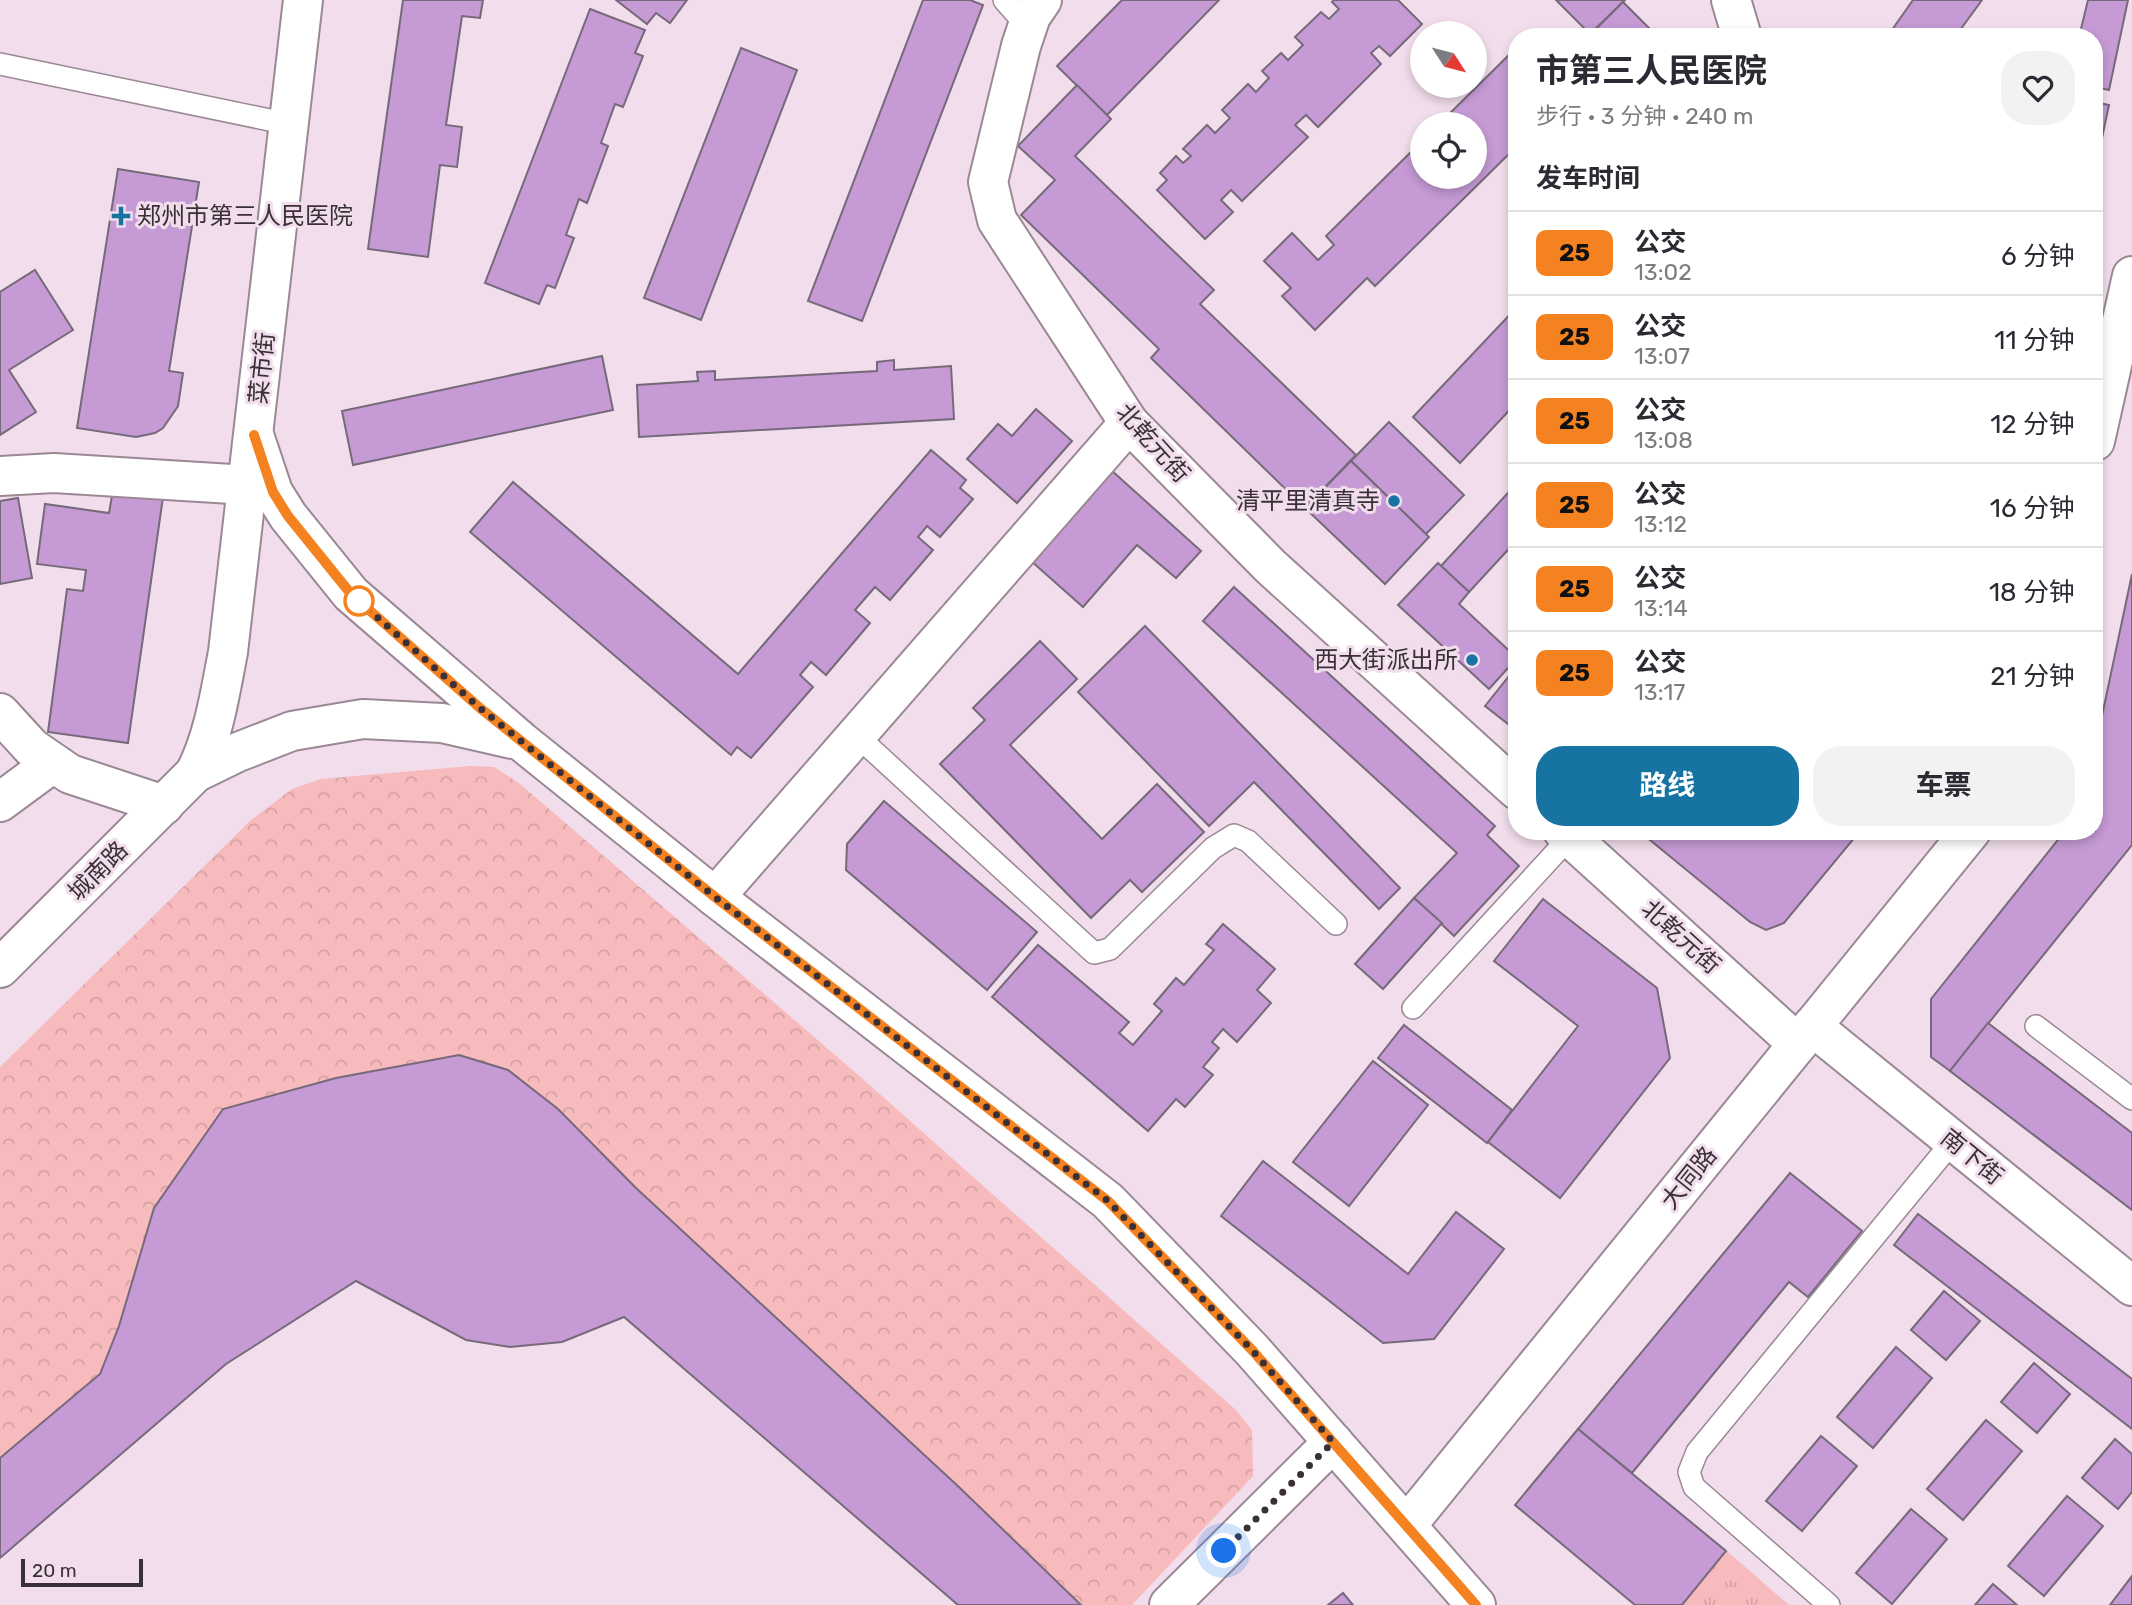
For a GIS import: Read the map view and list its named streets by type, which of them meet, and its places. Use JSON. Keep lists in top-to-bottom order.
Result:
{
  "streets": {
    "street": [
      "菜市街",
      "北乾元街",
      "城南路",
      "南下街",
      "大同路"
    ]
  },
  "crossings": [
    ["菜市街", "城南路"],
    ["北乾元街", "南下街"],
    ["北乾元街", "大同路"],
    ["南下街", "大同路"]
  ],
  "places": {
    "health": ["郑州市第三人民医院"],
    "other": ["清平里清真寺", "西大街派出所"]
  },
  "lines": ["bus line 25"],
  "scale_bar": "20 m",
  "north": "bottom right",
  "page": {
    "heading": [
      ["市第三人民医院", "步行 · 3 分钟 · 240 m"],
      "发车时间"
    ],
    "list": [
      {
        "mark": "25",
        "name": "公交",
        "note": "13:02",
        "value": "6 分钟"
      },
      {
        "mark": "25",
        "name": "公交",
        "note": "13:07",
        "value": "11 分钟"
      },
      {
        "mark": "25",
        "name": "公交",
        "note": "13:08",
        "value": "12 分钟"
      },
      {
        "mark": "25",
        "name": "公交",
        "note": "13:12",
        "value": "16 分钟"
      },
      {
        "mark": "25",
        "name": "公交",
        "note": "13:14",
        "value": "18 分钟"
      },
      {
        "mark": "25",
        "name": "公交",
        "note": "13:17",
        "value": "21 分钟"
      }
    ],
    "buttons": ["路线", "车票"],
    "scale": "20 m"
  }
}
